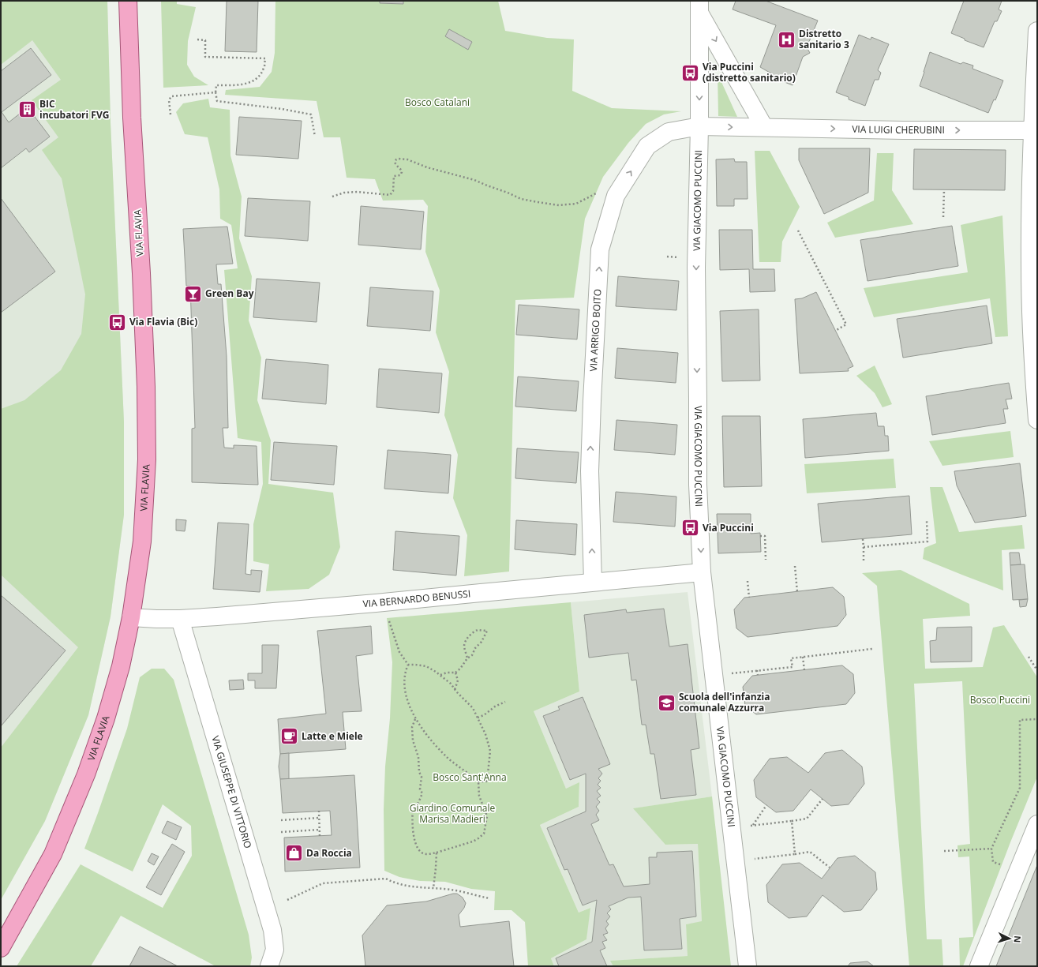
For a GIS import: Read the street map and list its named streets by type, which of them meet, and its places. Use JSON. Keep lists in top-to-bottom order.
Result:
{
  "streets": {
    "main road": ["VIA FLAVIA"],
    "street": [
      "VIA LUIGI CHERUBINI",
      "VIA GIACOMO PUCCINI",
      "VIA ARRIGO BOITO",
      "VIA BERNARDO BENUSSI",
      "VIA GIUSEPPE DI VITTORIO"
    ]
  },
  "crossings": [
    ["VIA LUIGI CHERUBINI", "VIA GIACOMO PUCCINI"],
    ["VIA LUIGI CHERUBINI", "VIA ARRIGO BOITO"],
    ["VIA GIACOMO PUCCINI", "VIA ARRIGO BOITO"],
    ["VIA GIACOMO PUCCINI", "VIA BERNARDO BENUSSI"],
    ["VIA FLAVIA", "VIA BERNARDO BENUSSI"],
    ["VIA ARRIGO BOITO", "VIA BERNARDO BENUSSI"],
    ["VIA BERNARDO BENUSSI", "VIA GIUSEPPE DI VITTORIO"]
  ],
  "one_way": ["VIA LUIGI CHERUBINI", "VIA GIACOMO PUCCINI", "VIA ARRIGO BOITO"],
  "parks": [
    "Bosco Catalani",
    "Bosco Puccini",
    "Bosco Sant'Anna",
    "Giardino Comunale Marisa Madieri"
  ],
  "places": {
    "hospital": ["Distretto sanitario 3"],
    "bus stop": ["Via Puccini (distretto sanitario)", "Via Flavia (Bic)", "Via Puccini"],
    "building": ["BIC incubatori FVG"],
    "bar": ["Green Bay"],
    "school or university": ["Scuola dell'infanzia comunale Azzurra"],
    "cafe": ["Latte e Miele"],
    "shop": ["Da Roccia"]
  },
  "north": "right"
}
